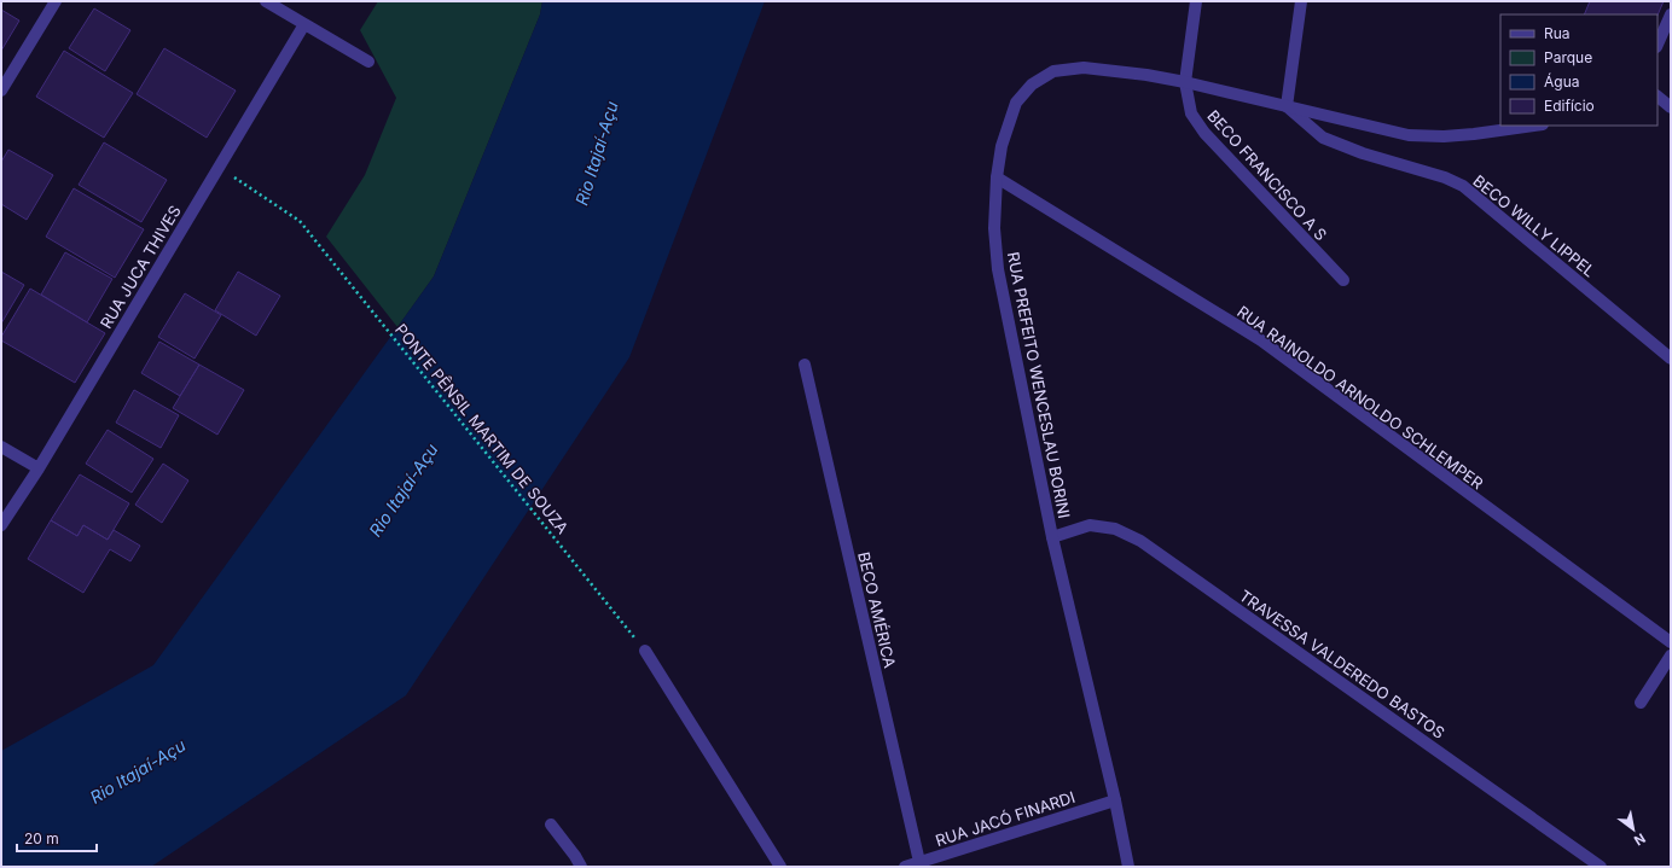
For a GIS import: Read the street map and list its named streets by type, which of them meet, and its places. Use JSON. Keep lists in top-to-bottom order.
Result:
{
  "streets": {
    "street": [
      "BECO FRANCISCO A S",
      "BECO WILLY LIPPEL",
      "RUA JUCA THIVES",
      "RUA PREFEITO WENCESLAU BORINI",
      "RUA RAINOLDO ARNOLDO SCHLEMPER",
      "BECO AMÉRICA",
      "TRAVESSA VALDEREDO BASTOS",
      "RUA JACÓ FINARDI"
    ],
    "path": ["PONTE PÊNSIL MARTIM DE SOUZA"]
  },
  "crossings": [
    ["BECO FRANCISCO A S", "RUA PREFEITO WENCESLAU BORINI"],
    ["BECO WILLY LIPPEL", "RUA PREFEITO WENCESLAU BORINI"],
    ["RUA JUCA THIVES", "PONTE PÊNSIL MARTIM DE SOUZA"],
    ["RUA PREFEITO WENCESLAU BORINI", "RUA RAINOLDO ARNOLDO SCHLEMPER"],
    ["RUA PREFEITO WENCESLAU BORINI", "TRAVESSA VALDEREDO BASTOS"],
    ["RUA PREFEITO WENCESLAU BORINI", "RUA JACÓ FINARDI"],
    ["BECO AMÉRICA", "RUA JACÓ FINARDI"]
  ],
  "water": ["Rio Itajaí-Açu"],
  "legend": [
    "Rua",
    "Parque",
    "Água",
    "Edifício"
  ],
  "scale_bar": "20 m",
  "north": "bottom right"
}
